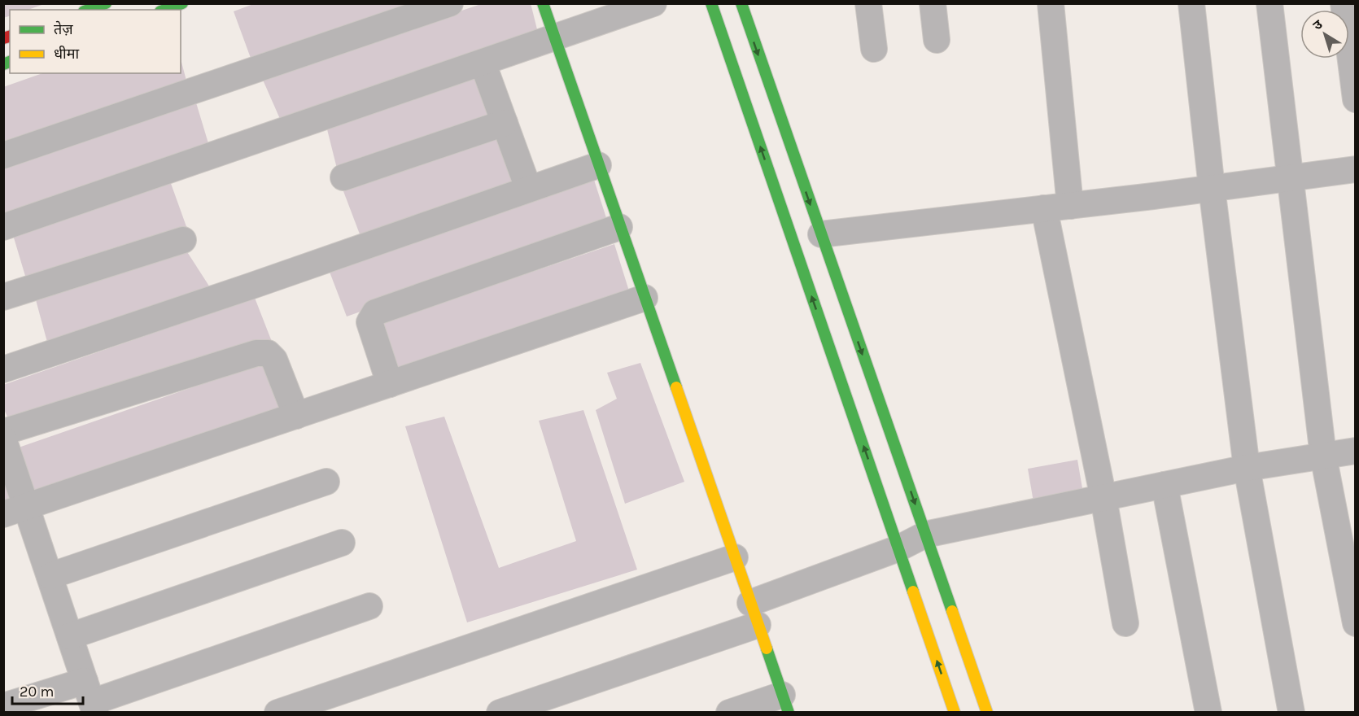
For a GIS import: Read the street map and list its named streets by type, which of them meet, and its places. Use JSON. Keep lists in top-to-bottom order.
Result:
{
  "legend": ["तेज़", "धीमा"],
  "scale_bar": "20 m",
  "north": "top left"
}
